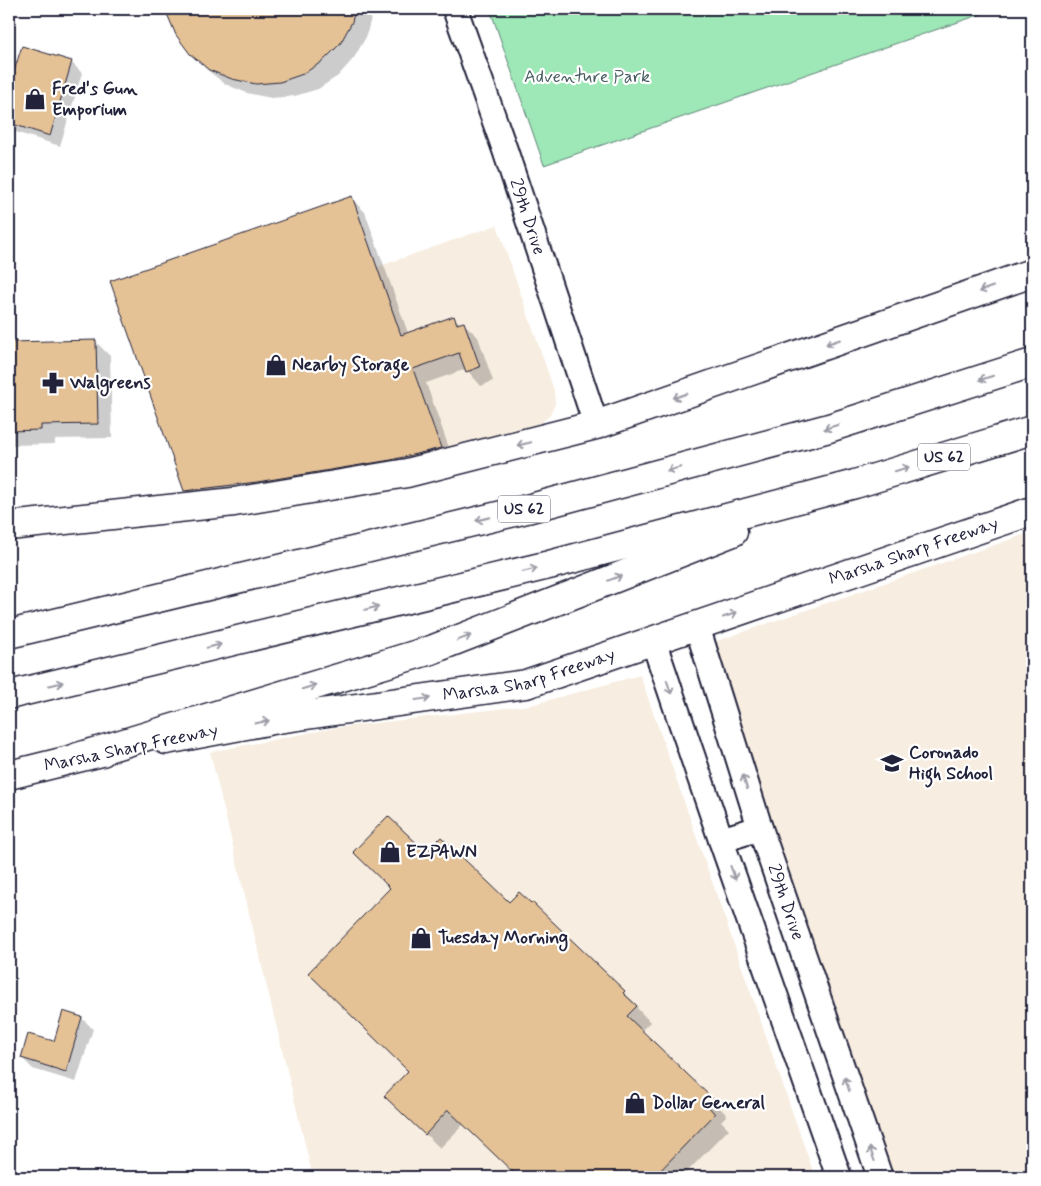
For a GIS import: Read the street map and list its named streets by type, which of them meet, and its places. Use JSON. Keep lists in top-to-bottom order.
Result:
{
  "streets": {
    "main road": ["US 62", "Marsha Sharp Freeway"],
    "street": ["29th Drive"]
  },
  "crossings": [
    ["29th Drive", "Marsha Sharp Freeway"]
  ],
  "parks": ["Adventure Park"],
  "places": {
    "shop": [
      "Fred's Gun Emporium",
      "Nearby Storage",
      "EZPAWN",
      "Tuesday Morning",
      "Dollar General"
    ],
    "pharmacy": ["Walgreens"],
    "school or university": ["Coronado High School"]
  }
}
